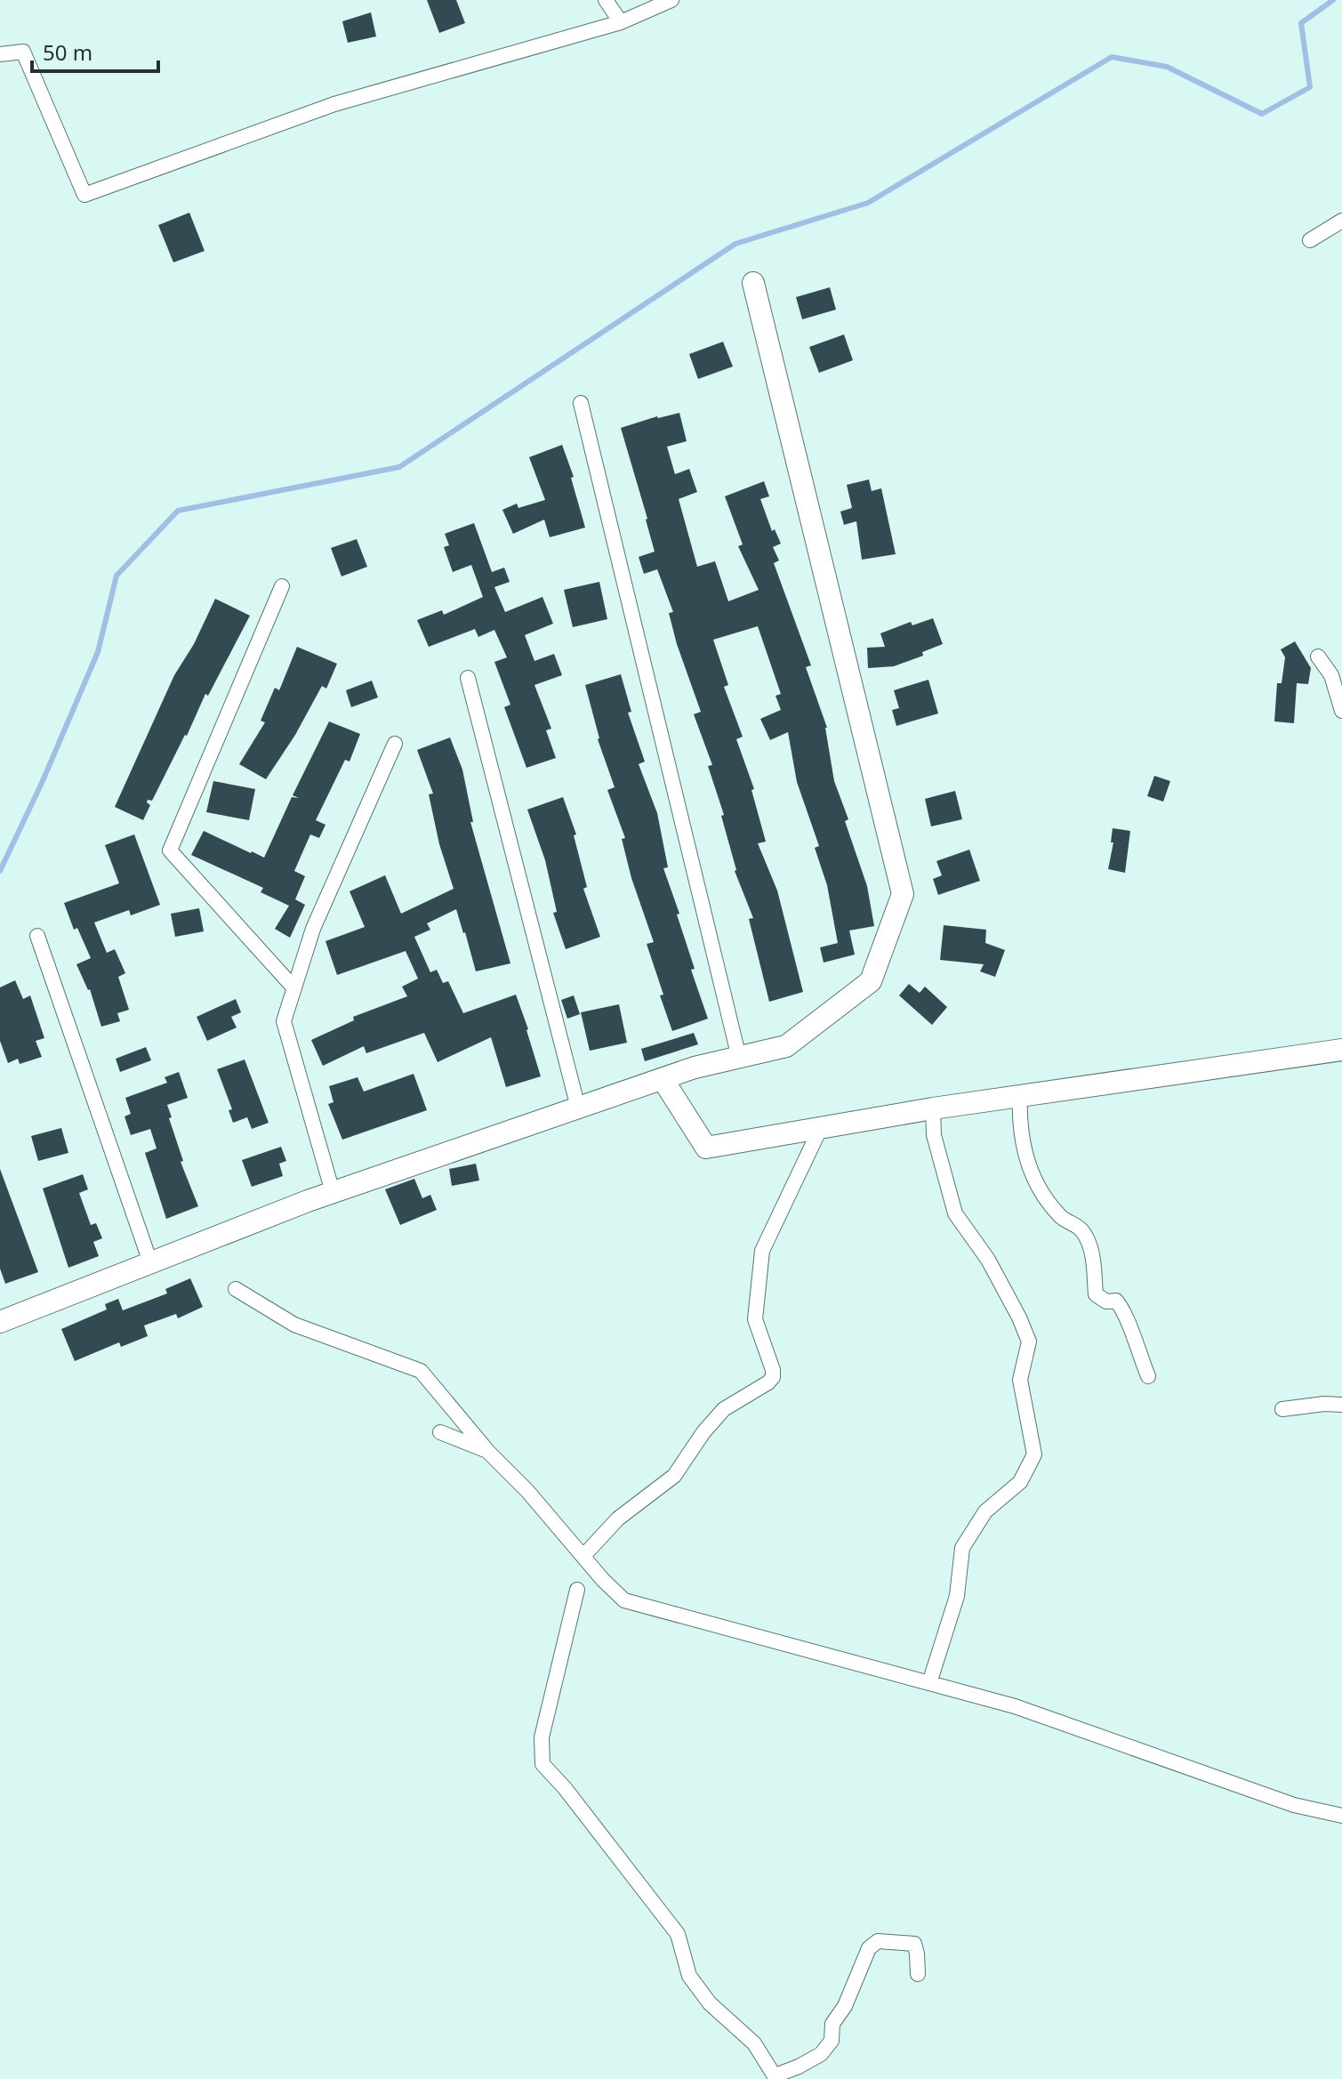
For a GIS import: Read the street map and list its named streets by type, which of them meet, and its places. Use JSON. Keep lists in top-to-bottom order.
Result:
{
  "scale_bar": "50 m"
}
